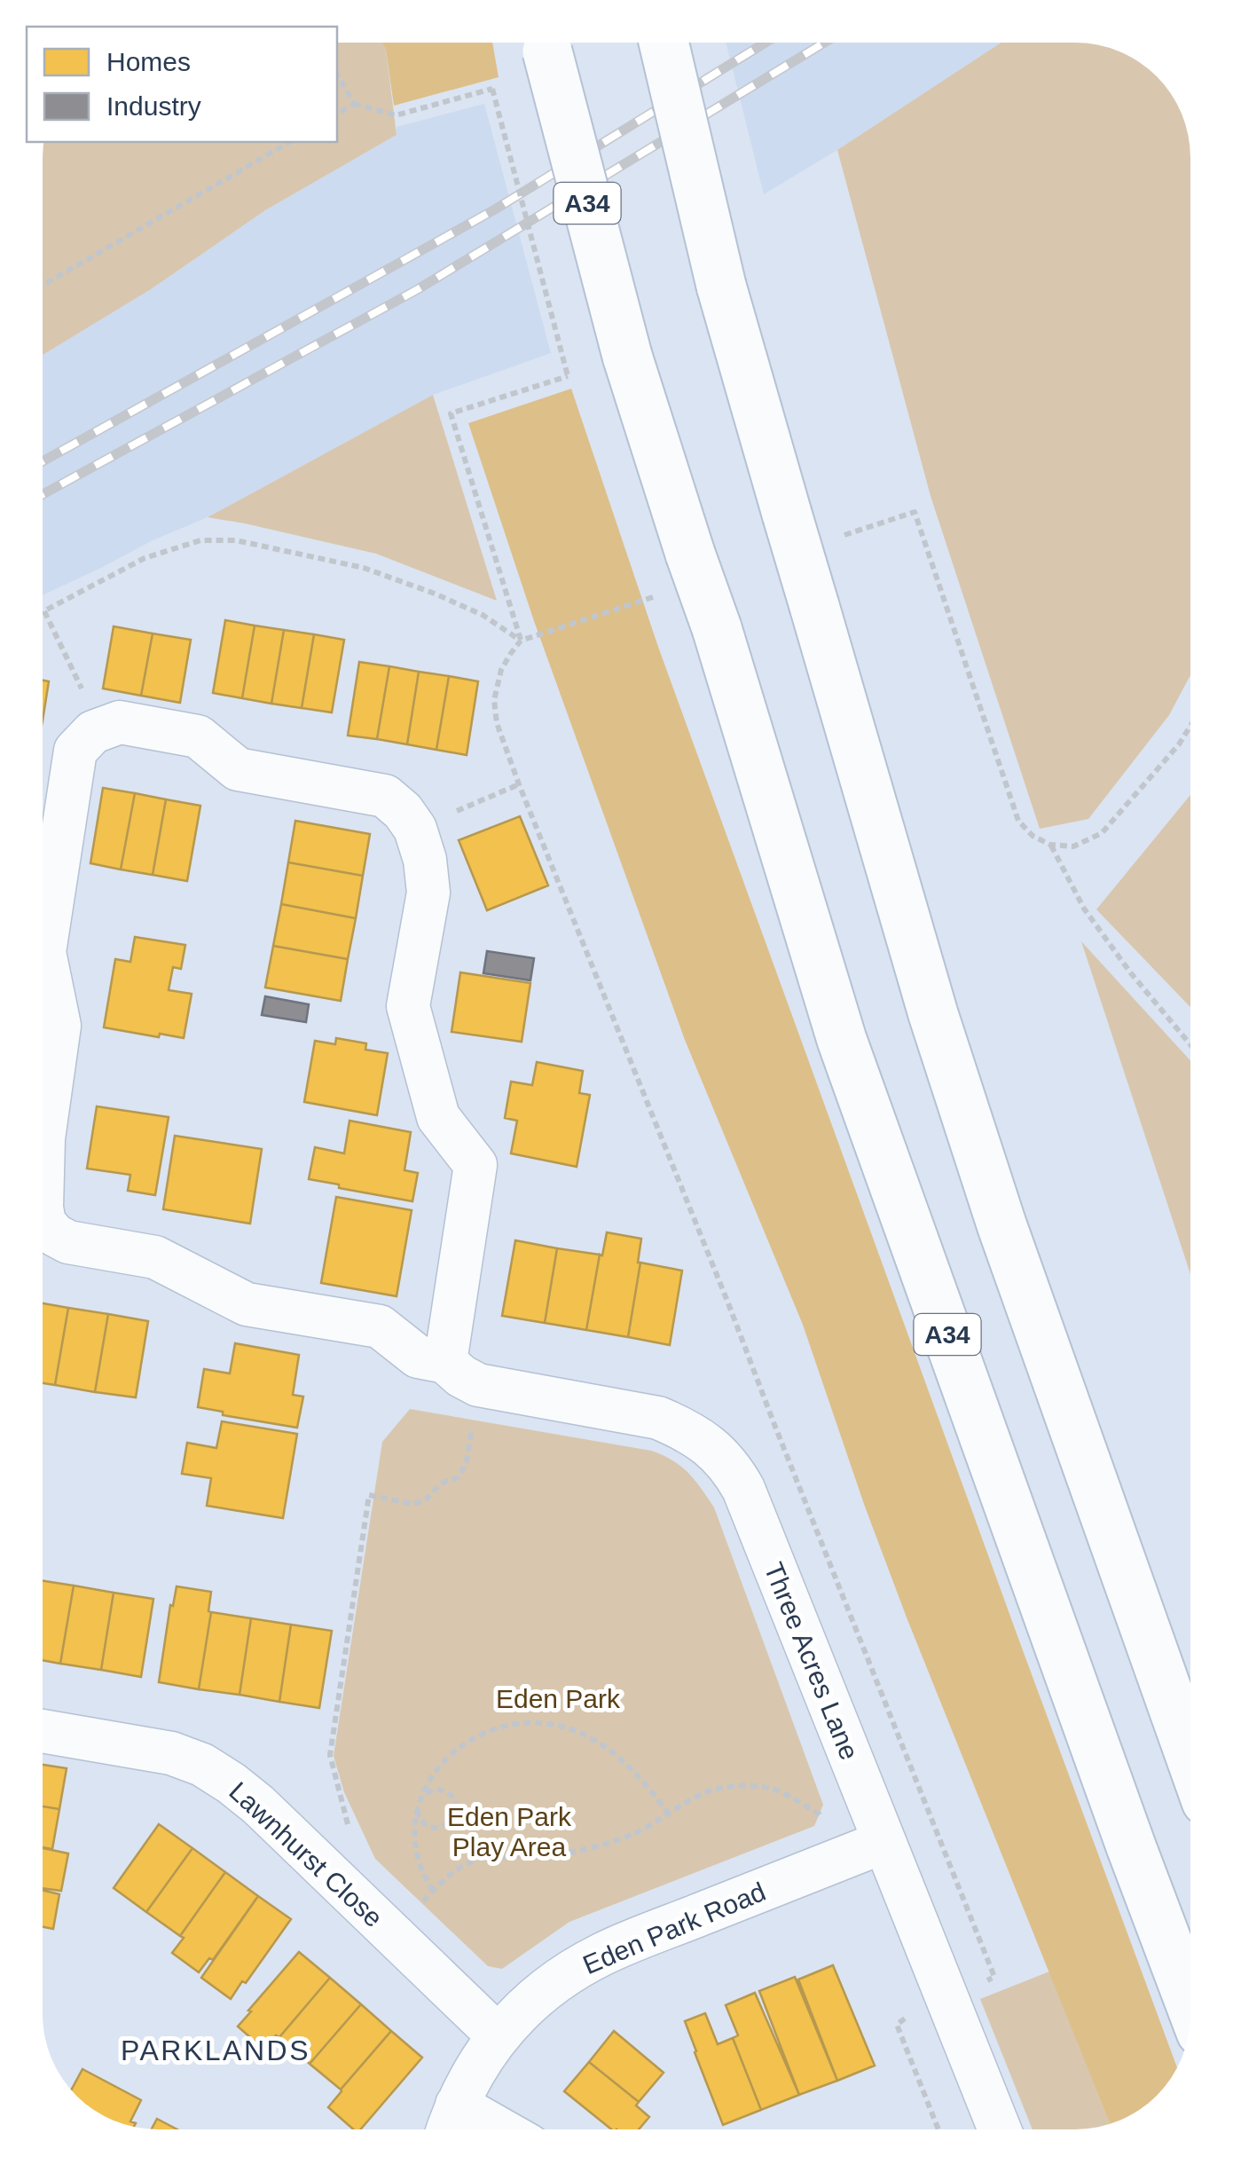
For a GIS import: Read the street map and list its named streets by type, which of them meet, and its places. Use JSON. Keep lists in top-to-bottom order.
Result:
{
  "streets": {
    "highway": ["A34"],
    "street": ["Three Acres Lane", "Lawnhurst Close", "Eden Park Road"]
  },
  "crossings": [
    ["Three Acres Lane", "Eden Park Road"],
    ["Lawnhurst Close", "Eden Park Road"]
  ],
  "districts": ["PARKLANDS"],
  "parks": ["Eden Park", "Eden Park Play Area"],
  "legend": ["Homes", "Industry"]
}
